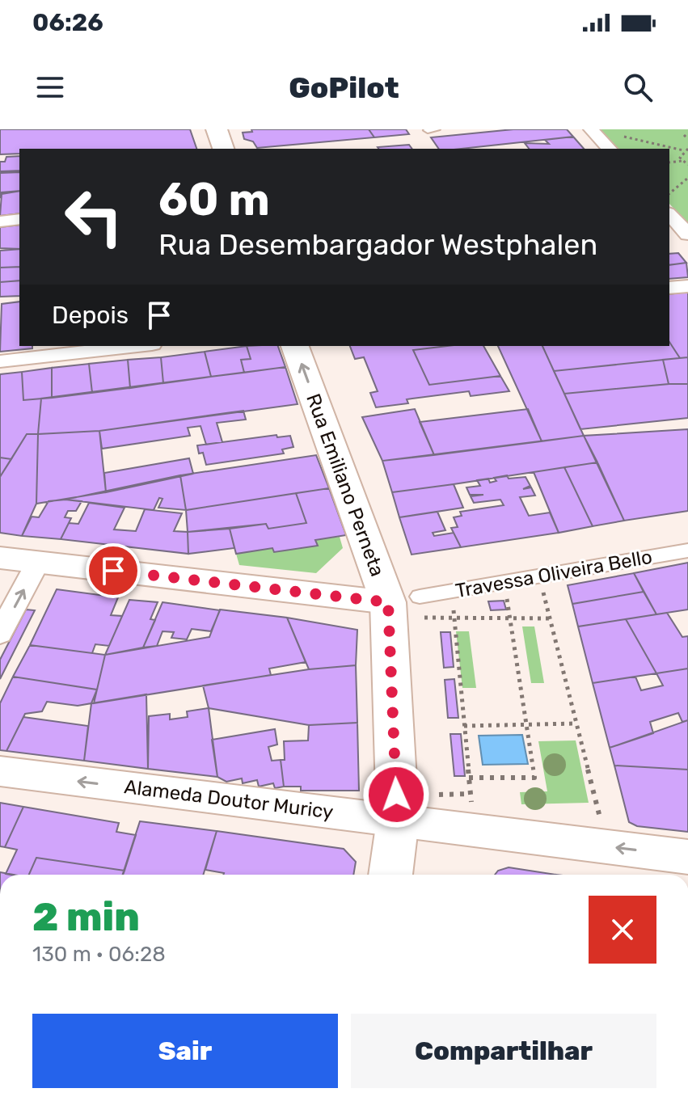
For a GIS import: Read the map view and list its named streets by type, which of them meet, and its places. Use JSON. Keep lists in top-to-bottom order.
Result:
{
  "streets": {
    "main road": ["Rua Emiliano Perneta"],
    "street": ["Travessa Oliveira Bello", "Alameda Doutor Muricy"]
  },
  "crossings": [
    ["Rua Emiliano Perneta", "Travessa Oliveira Bello"],
    ["Rua Emiliano Perneta", "Alameda Doutor Muricy"]
  ],
  "one_way": ["Rua Emiliano Perneta"],
  "page": {
    "status": "06:26",
    "header": "GoPilot",
    "turn": ["60 m", "Rua Desembargador Westphalen"],
    "then": "Depois",
    "heading": ["2 min", "130 m · 06:28"],
    "buttons": ["Sair", "Compartilhar"]
  }
}
